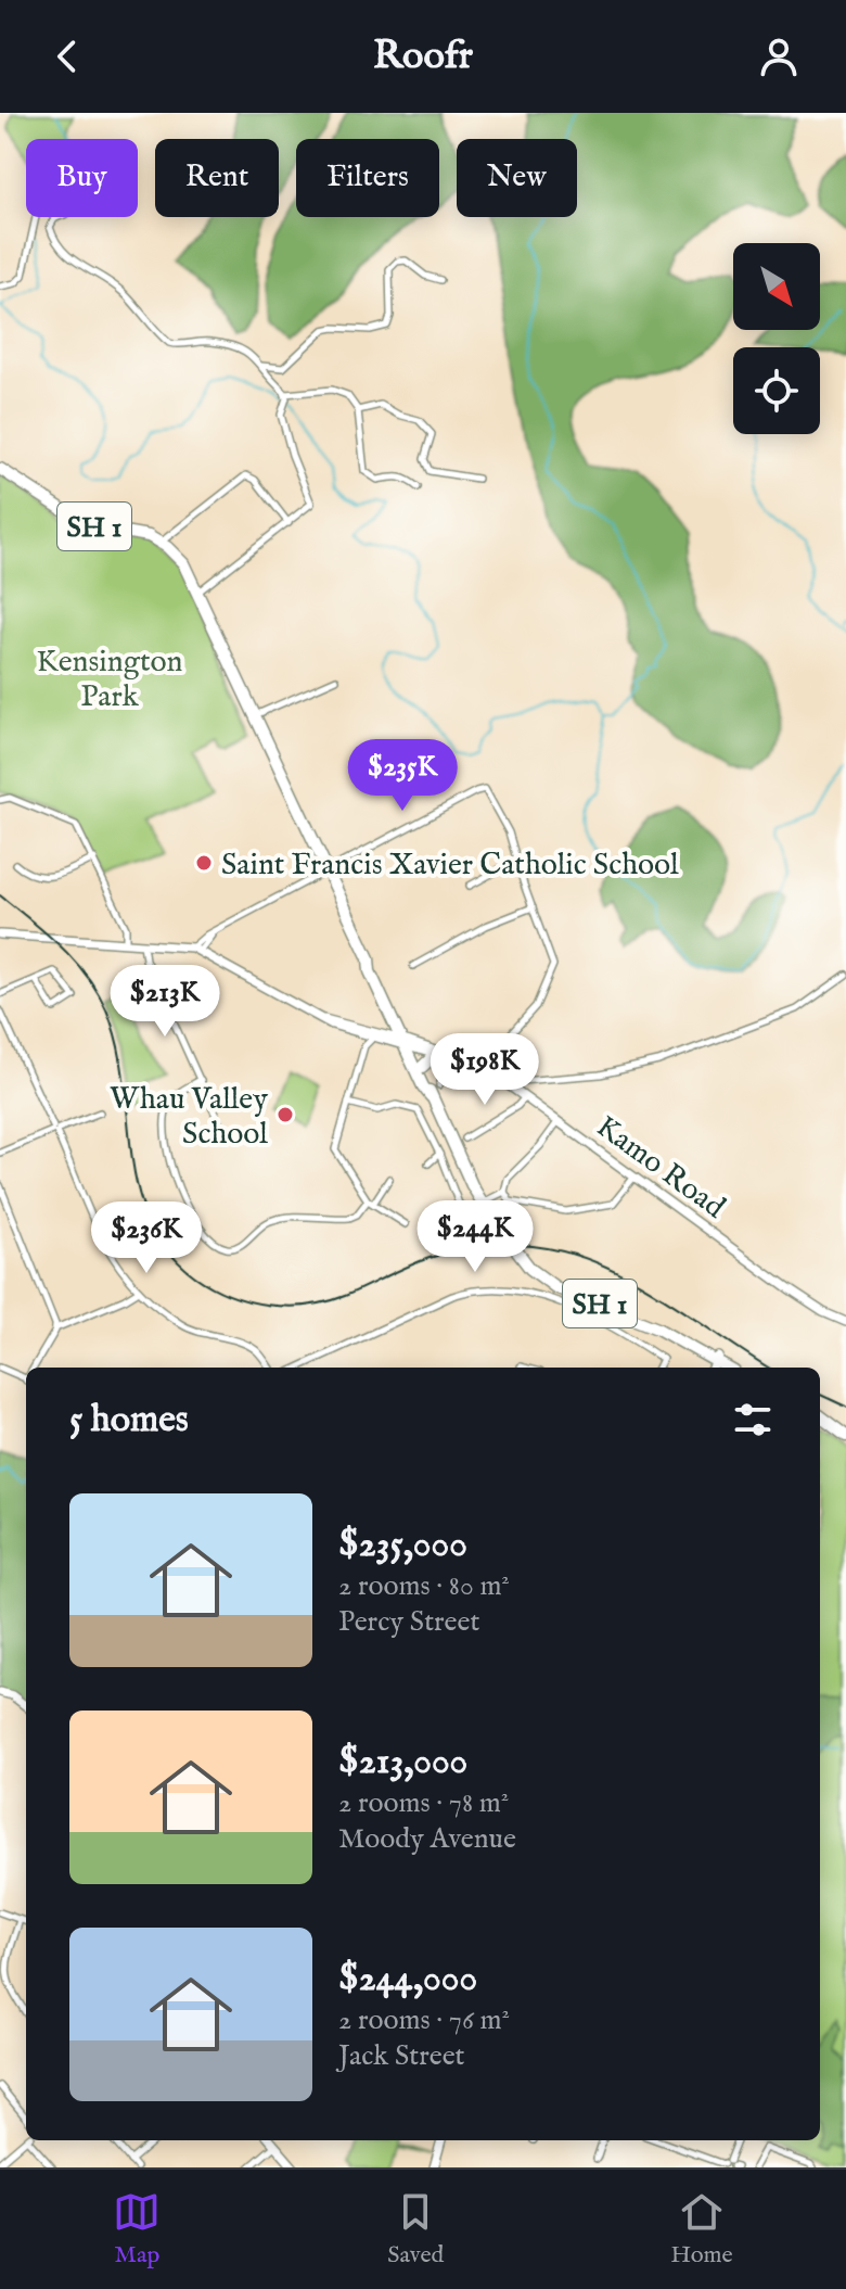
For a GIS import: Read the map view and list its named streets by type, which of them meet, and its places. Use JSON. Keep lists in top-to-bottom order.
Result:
{
  "streets": {
    "highway": ["SH 1"],
    "main road": ["Kamo Road"]
  },
  "crossings": [
    ["SH 1", "Kamo Road"]
  ],
  "parks": ["Kensington Park"],
  "places": ["Saint Francis Xavier Catholic School", "Whau Valley School"],
  "north": "bottom right",
  "page": {
    "header": "Roofr",
    "chip": [
      "Buy",
      "Rent",
      "Filters",
      "New"
    ],
    "price": [
      "$235K",
      "$213K",
      "$198K",
      "$244K",
      "$236K"
    ],
    "heading": "5 homes",
    "list": [
      {
        "name": "$235,000",
        "note": "2 rooms · 80 m² · Percy Street"
      },
      {
        "name": "$213,000",
        "note": "2 rooms · 78 m² · Moody Avenue"
      },
      {
        "name": "$244,000",
        "note": "2 rooms · 76 m² · Jack Street"
      }
    ],
    "tabs": ["Map", "Saved", "Home"]
  }
}
